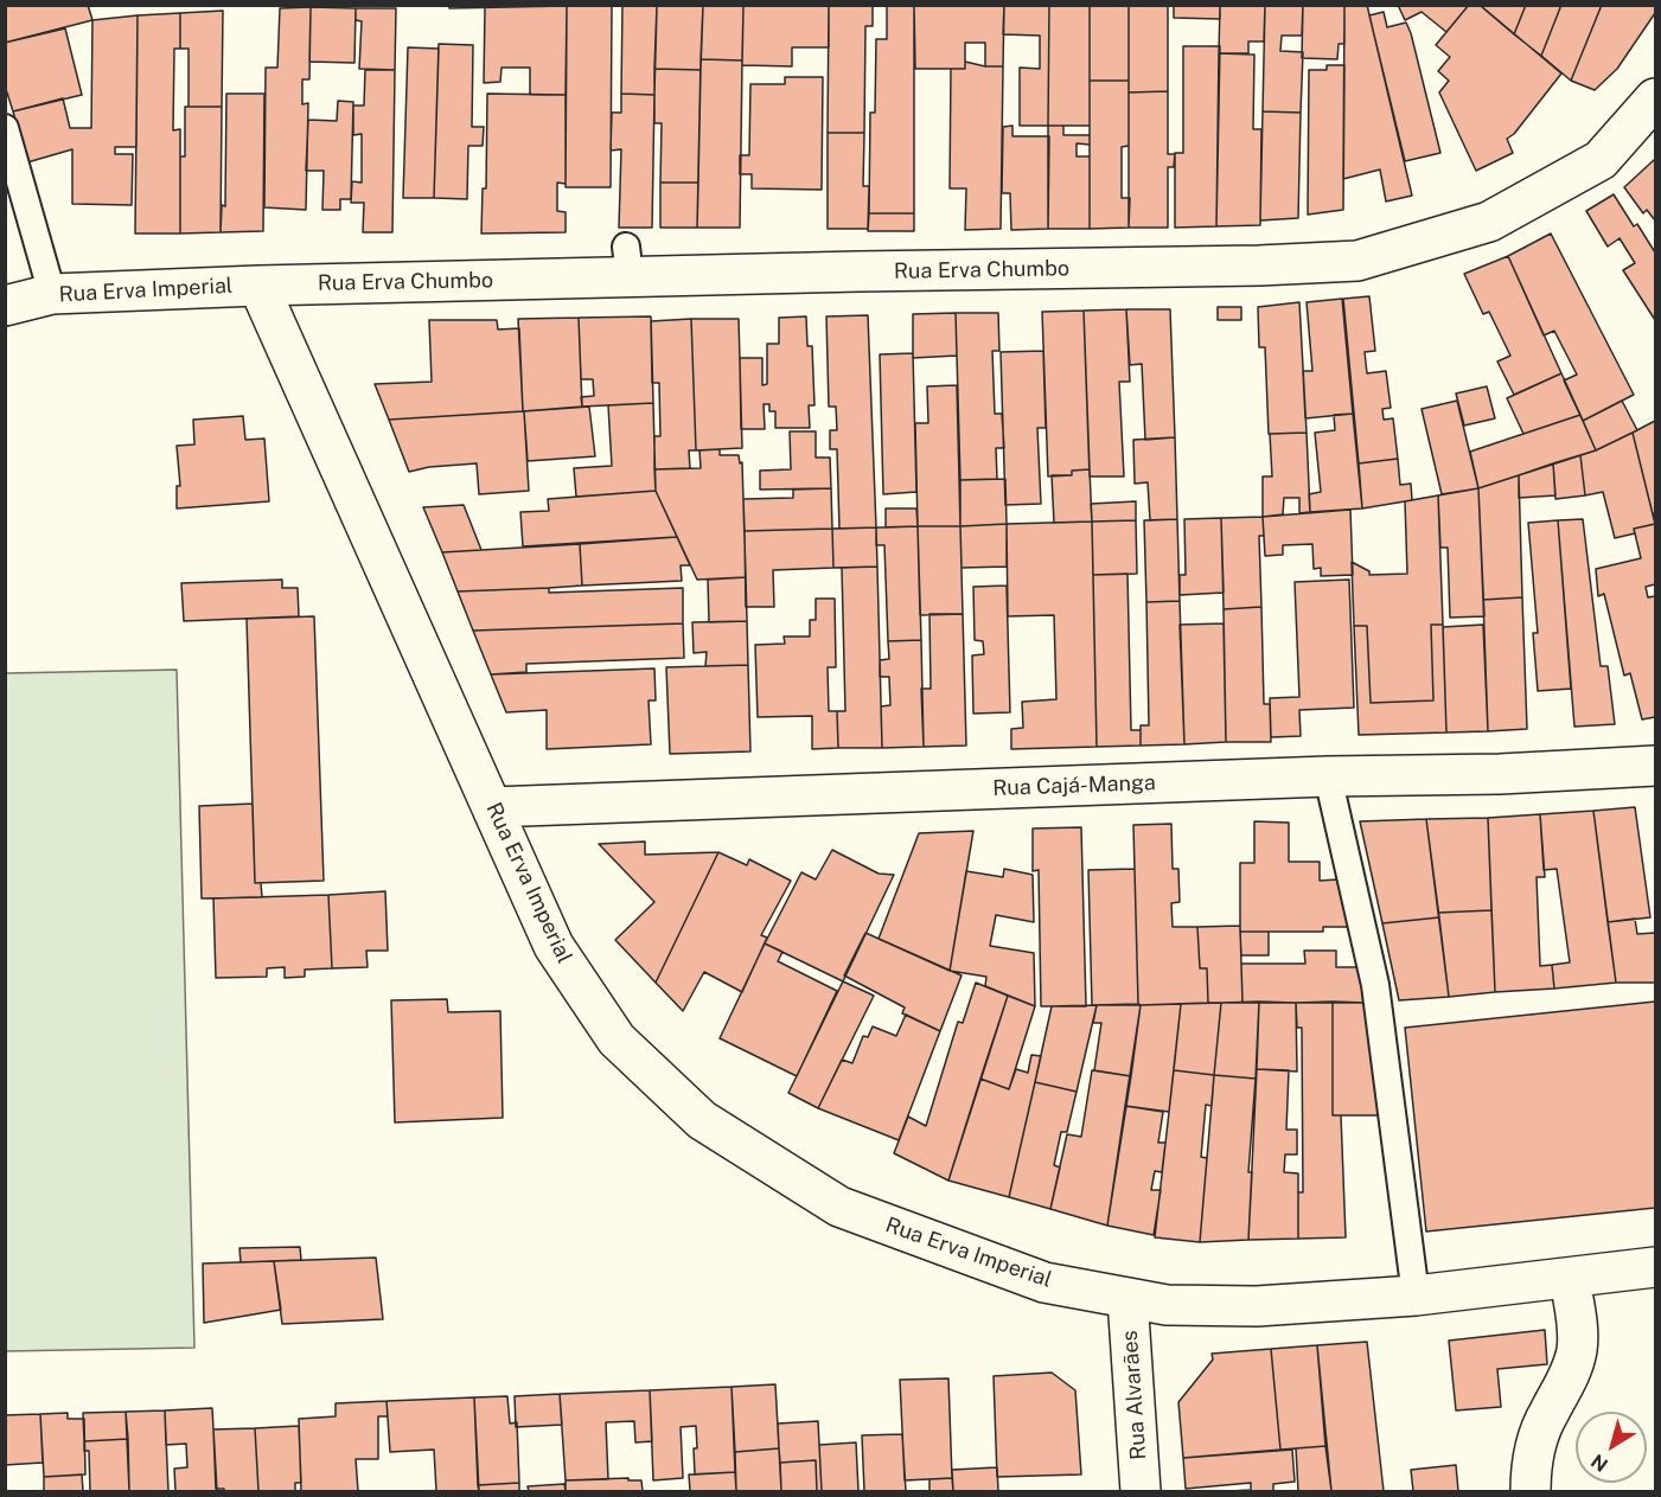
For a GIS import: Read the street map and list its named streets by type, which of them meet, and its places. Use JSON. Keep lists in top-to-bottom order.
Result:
{
  "streets": {
    "street": [
      "Rua Erva Chumbo",
      "Rua Erva Imperial",
      "Rua Cajá-Manga",
      "Rua Alvarães"
    ]
  },
  "crossings": [
    ["Rua Erva Chumbo", "Rua Erva Imperial"],
    ["Rua Erva Imperial", "Rua Cajá-Manga"],
    ["Rua Erva Imperial", "Rua Alvarães"]
  ],
  "north": "bottom left"
}
